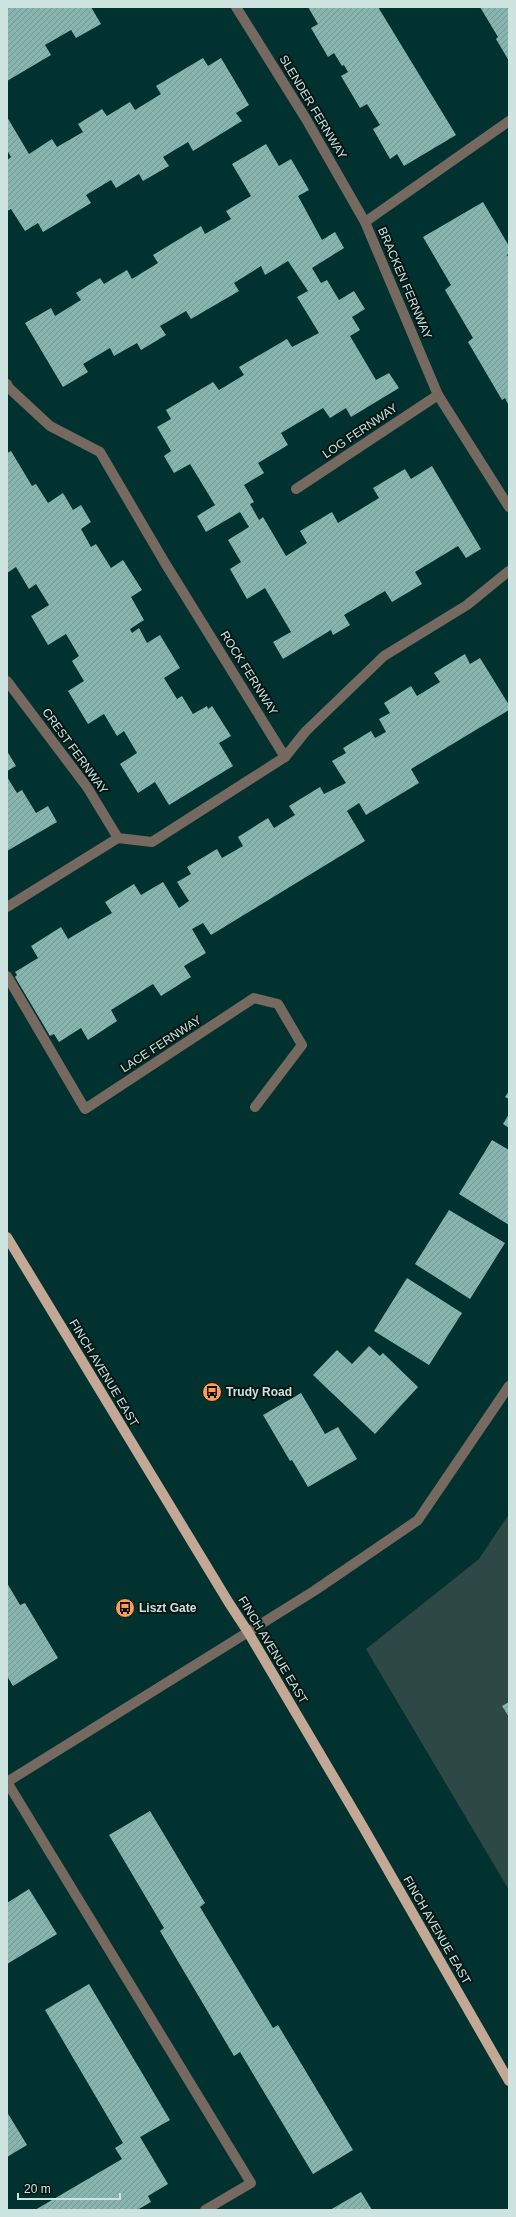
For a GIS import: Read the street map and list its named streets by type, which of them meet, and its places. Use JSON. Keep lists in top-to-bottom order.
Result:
{
  "streets": {
    "main road": ["FINCH AVENUE EAST"],
    "street": [
      "SLENDER FERNWAY",
      "BRACKEN FERNWAY",
      "LOG FERNWAY",
      "ROCK FERNWAY",
      "CREST FERNWAY",
      "LACE FERNWAY"
    ]
  },
  "crossings": [
    ["SLENDER FERNWAY", "BRACKEN FERNWAY"],
    ["BRACKEN FERNWAY", "LOG FERNWAY"]
  ],
  "places": {
    "bus stop": ["Trudy Road", "Liszt Gate"]
  },
  "scale_bar": "20 m"
}
